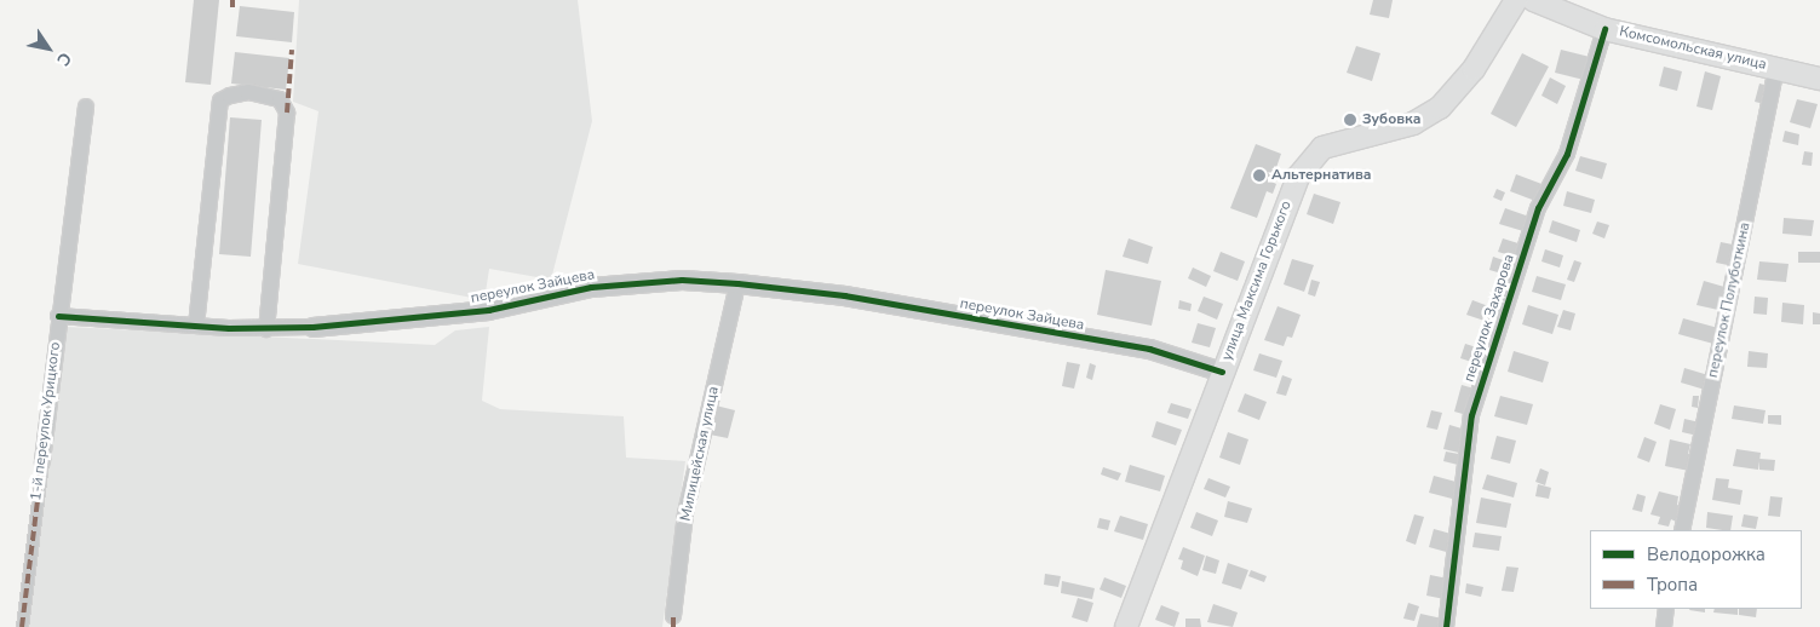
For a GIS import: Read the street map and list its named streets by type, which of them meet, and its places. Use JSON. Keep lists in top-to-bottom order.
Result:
{
  "streets": {
    "main road": ["Комсомольская улица", "улица Максима Горького"],
    "street": [
      "переулок Зайцева",
      "переулок Полуботкина",
      "переулок Захарова",
      "1-й переулок Урицкого",
      "Милицейская улица"
    ]
  },
  "crossings": [
    ["Комсомольская улица", "переулок Полуботкина"],
    ["Комсомольская улица", "переулок Захарова"],
    ["улица Максима Горького", "переулок Зайцева"],
    ["переулок Зайцева", "1-й переулок Урицкого"],
    ["переулок Зайцева", "Милицейская улица"]
  ],
  "places": ["Зубовка", "Альтернатива"],
  "legend": ["Велодорожка", "Тропа"],
  "north": "bottom right"
}
